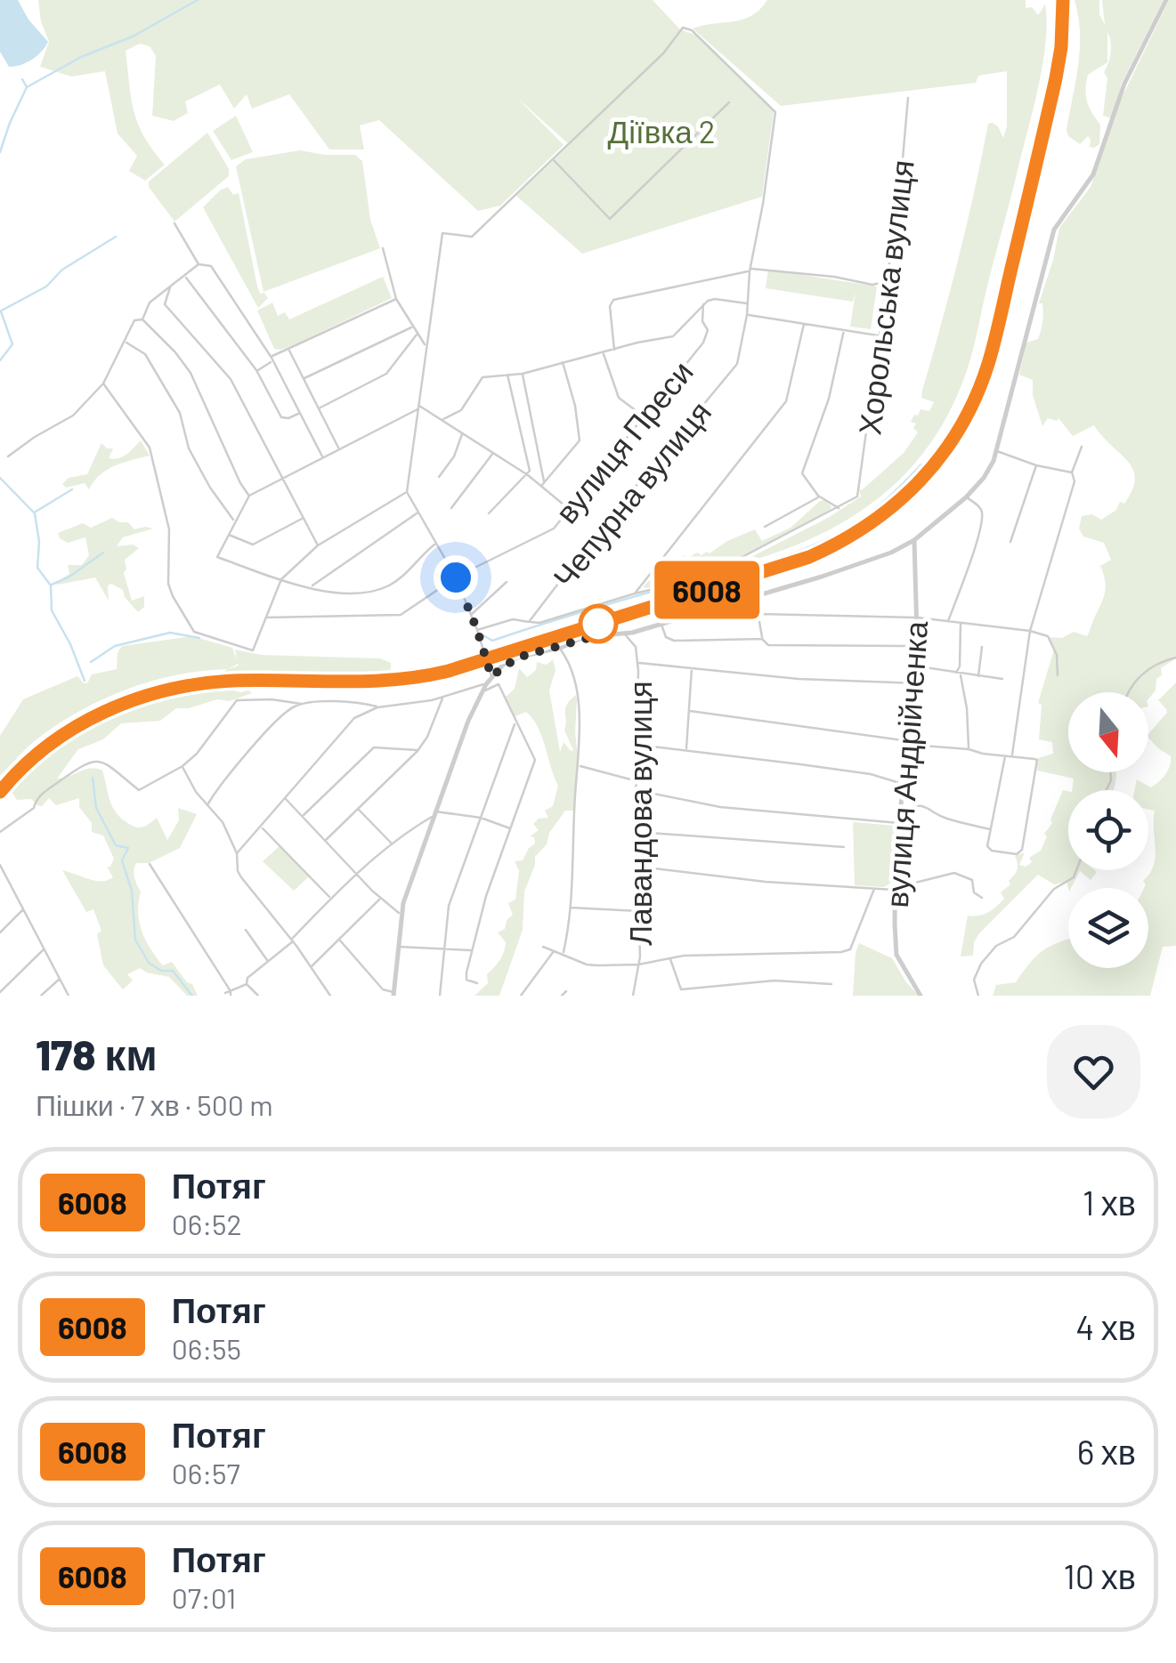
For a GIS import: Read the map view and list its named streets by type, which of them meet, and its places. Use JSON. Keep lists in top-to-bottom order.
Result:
{
  "streets": {
    "street": [
      "Хорольська вулиця",
      "вулиця Преси",
      "Чепурна вулиця",
      "вулиця Андрійченка",
      "Лавандова вулиця"
    ]
  },
  "parks": ["Діївка 2"],
  "north": "bottom",
  "page": {
    "on_map": "6008",
    "heading": ["178 км", "Пішки · 7 хв · 500 m"],
    "list": [
      {
        "mark": "6008",
        "name": "Потяг",
        "note": "06:52",
        "value": "1 хв"
      },
      {
        "mark": "6008",
        "name": "Потяг",
        "note": "06:55",
        "value": "4 хв"
      },
      {
        "mark": "6008",
        "name": "Потяг",
        "note": "06:57",
        "value": "6 хв"
      },
      {
        "mark": "6008",
        "name": "Потяг",
        "note": "07:01",
        "value": "10 хв"
      }
    ]
  }
}
